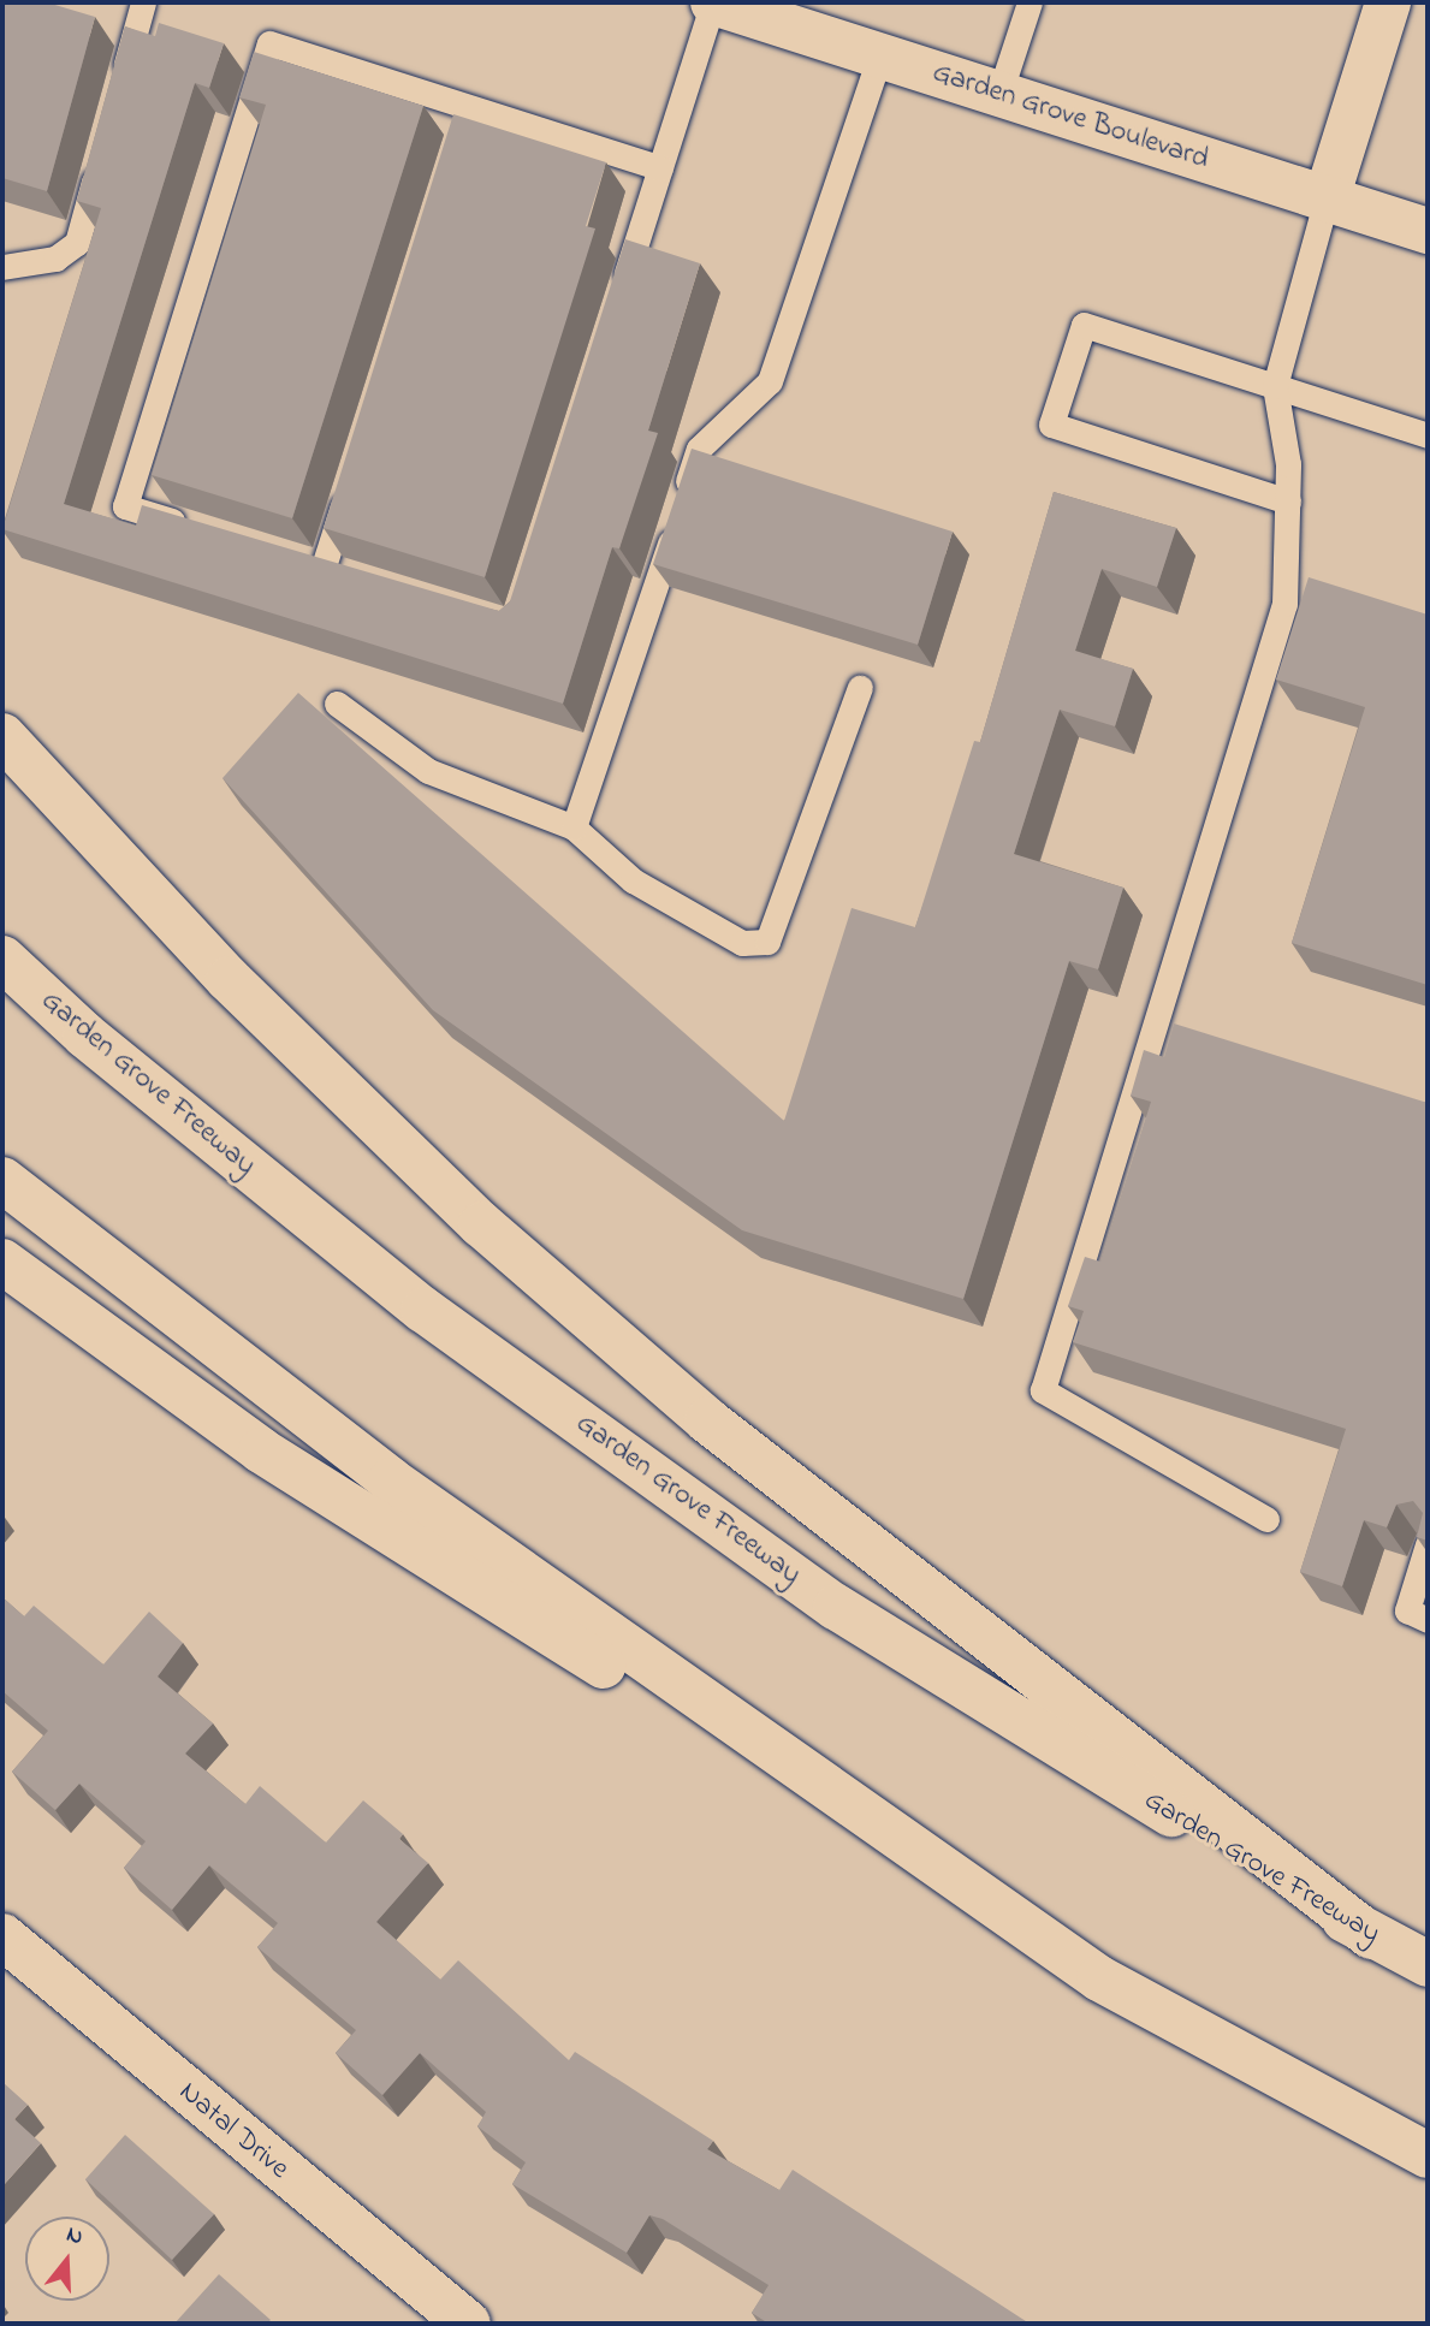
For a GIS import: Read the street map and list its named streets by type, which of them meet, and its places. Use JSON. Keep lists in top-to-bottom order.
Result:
{
  "streets": {
    "main road": ["Garden Grove Boulevard", "Garden Grove Freeway", "Natal Drive"]
  },
  "north": "top"
}
